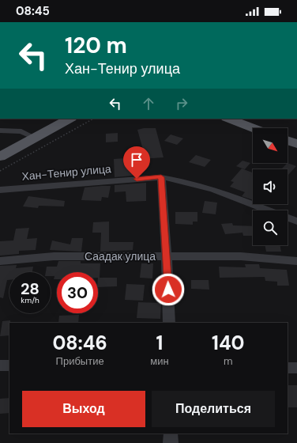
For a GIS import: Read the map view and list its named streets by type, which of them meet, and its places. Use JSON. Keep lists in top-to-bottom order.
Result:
{
  "streets": {
    "street": ["Хан-Тенир улица", "Саадак улица"]
  },
  "north": "bottom right",
  "page": {
    "status": "08:45",
    "turn": ["120 m", "Хан-Тенир улица"],
    "speed": "28 km/h",
    "limit": "30",
    "eta": [
      "08:46",
      "Прибытие",
      "1",
      "мин",
      "140",
      "m"
    ],
    "buttons": ["Выход", "Поделиться"]
  }
}
